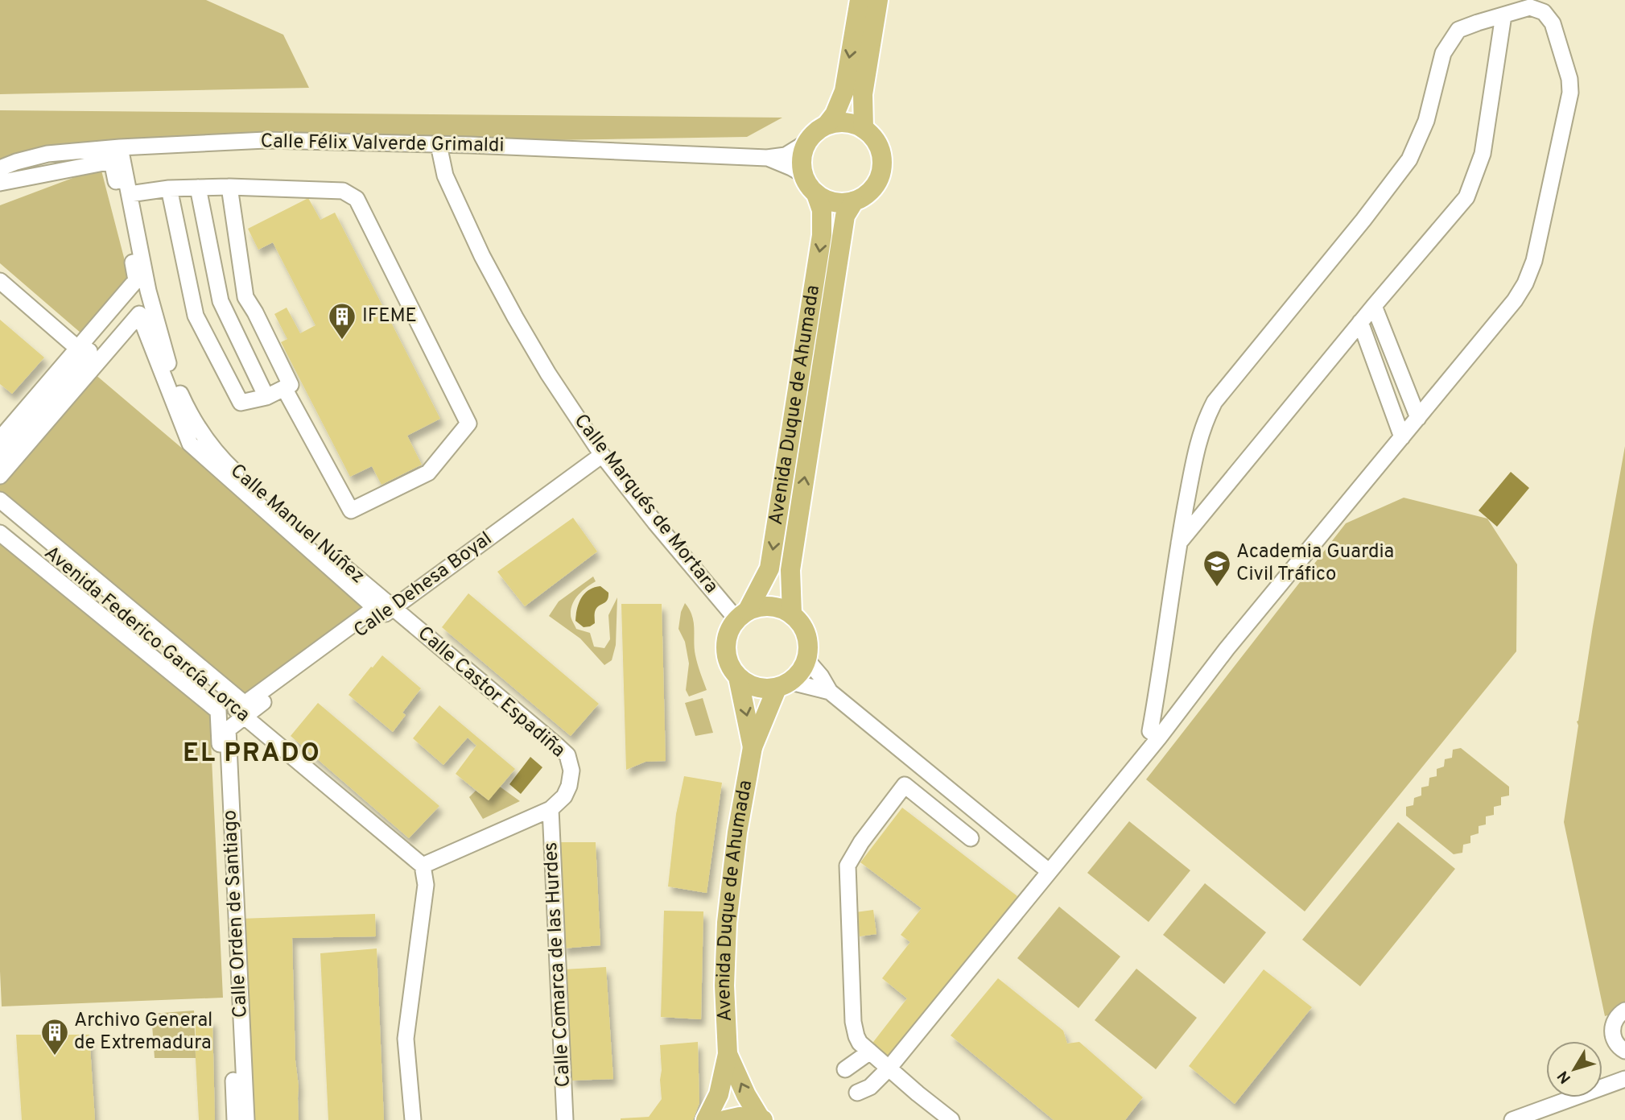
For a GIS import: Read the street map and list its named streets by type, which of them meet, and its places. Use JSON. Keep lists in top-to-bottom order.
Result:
{
  "streets": {
    "main road": ["Avenida Duque de Ahumada"],
    "street": [
      "Calle Félix Valverde Grimaldi",
      "Calle Marqués de Mortara",
      "Calle Manuel Núñez",
      "Calle Dehesa Boyal",
      "Avenida Federico García Lorca",
      "Calle Castor Espadiña",
      "Calle Orden de Santiago",
      "Calle Comarca de las Hurdes"
    ]
  },
  "crossings": [
    ["Calle Félix Valverde Grimaldi", "Avenida Duque de Ahumada"],
    ["Calle Félix Valverde Grimaldi", "Calle Marqués de Mortara"],
    ["Calle Félix Valverde Grimaldi", "Calle Manuel Núñez"],
    ["Avenida Duque de Ahumada", "Calle Marqués de Mortara"],
    ["Calle Marqués de Mortara", "Calle Dehesa Boyal"],
    ["Calle Manuel Núñez", "Calle Dehesa Boyal"],
    ["Calle Manuel Núñez", "Calle Castor Espadiña"],
    ["Calle Dehesa Boyal", "Avenida Federico García Lorca"],
    ["Calle Dehesa Boyal", "Calle Castor Espadiña"],
    ["Calle Dehesa Boyal", "Calle Orden de Santiago"],
    ["Avenida Federico García Lorca", "Calle Castor Espadiña"],
    ["Avenida Federico García Lorca", "Calle Orden de Santiago"],
    ["Calle Castor Espadiña", "Calle Comarca de las Hurdes"]
  ],
  "districts": ["EL PRADO"],
  "places": {
    "building": ["IFEME", "Archivo General de Extremadura"],
    "school or university": ["Academia Guardia Civil Tráfico"]
  },
  "north": "bottom left"
}
